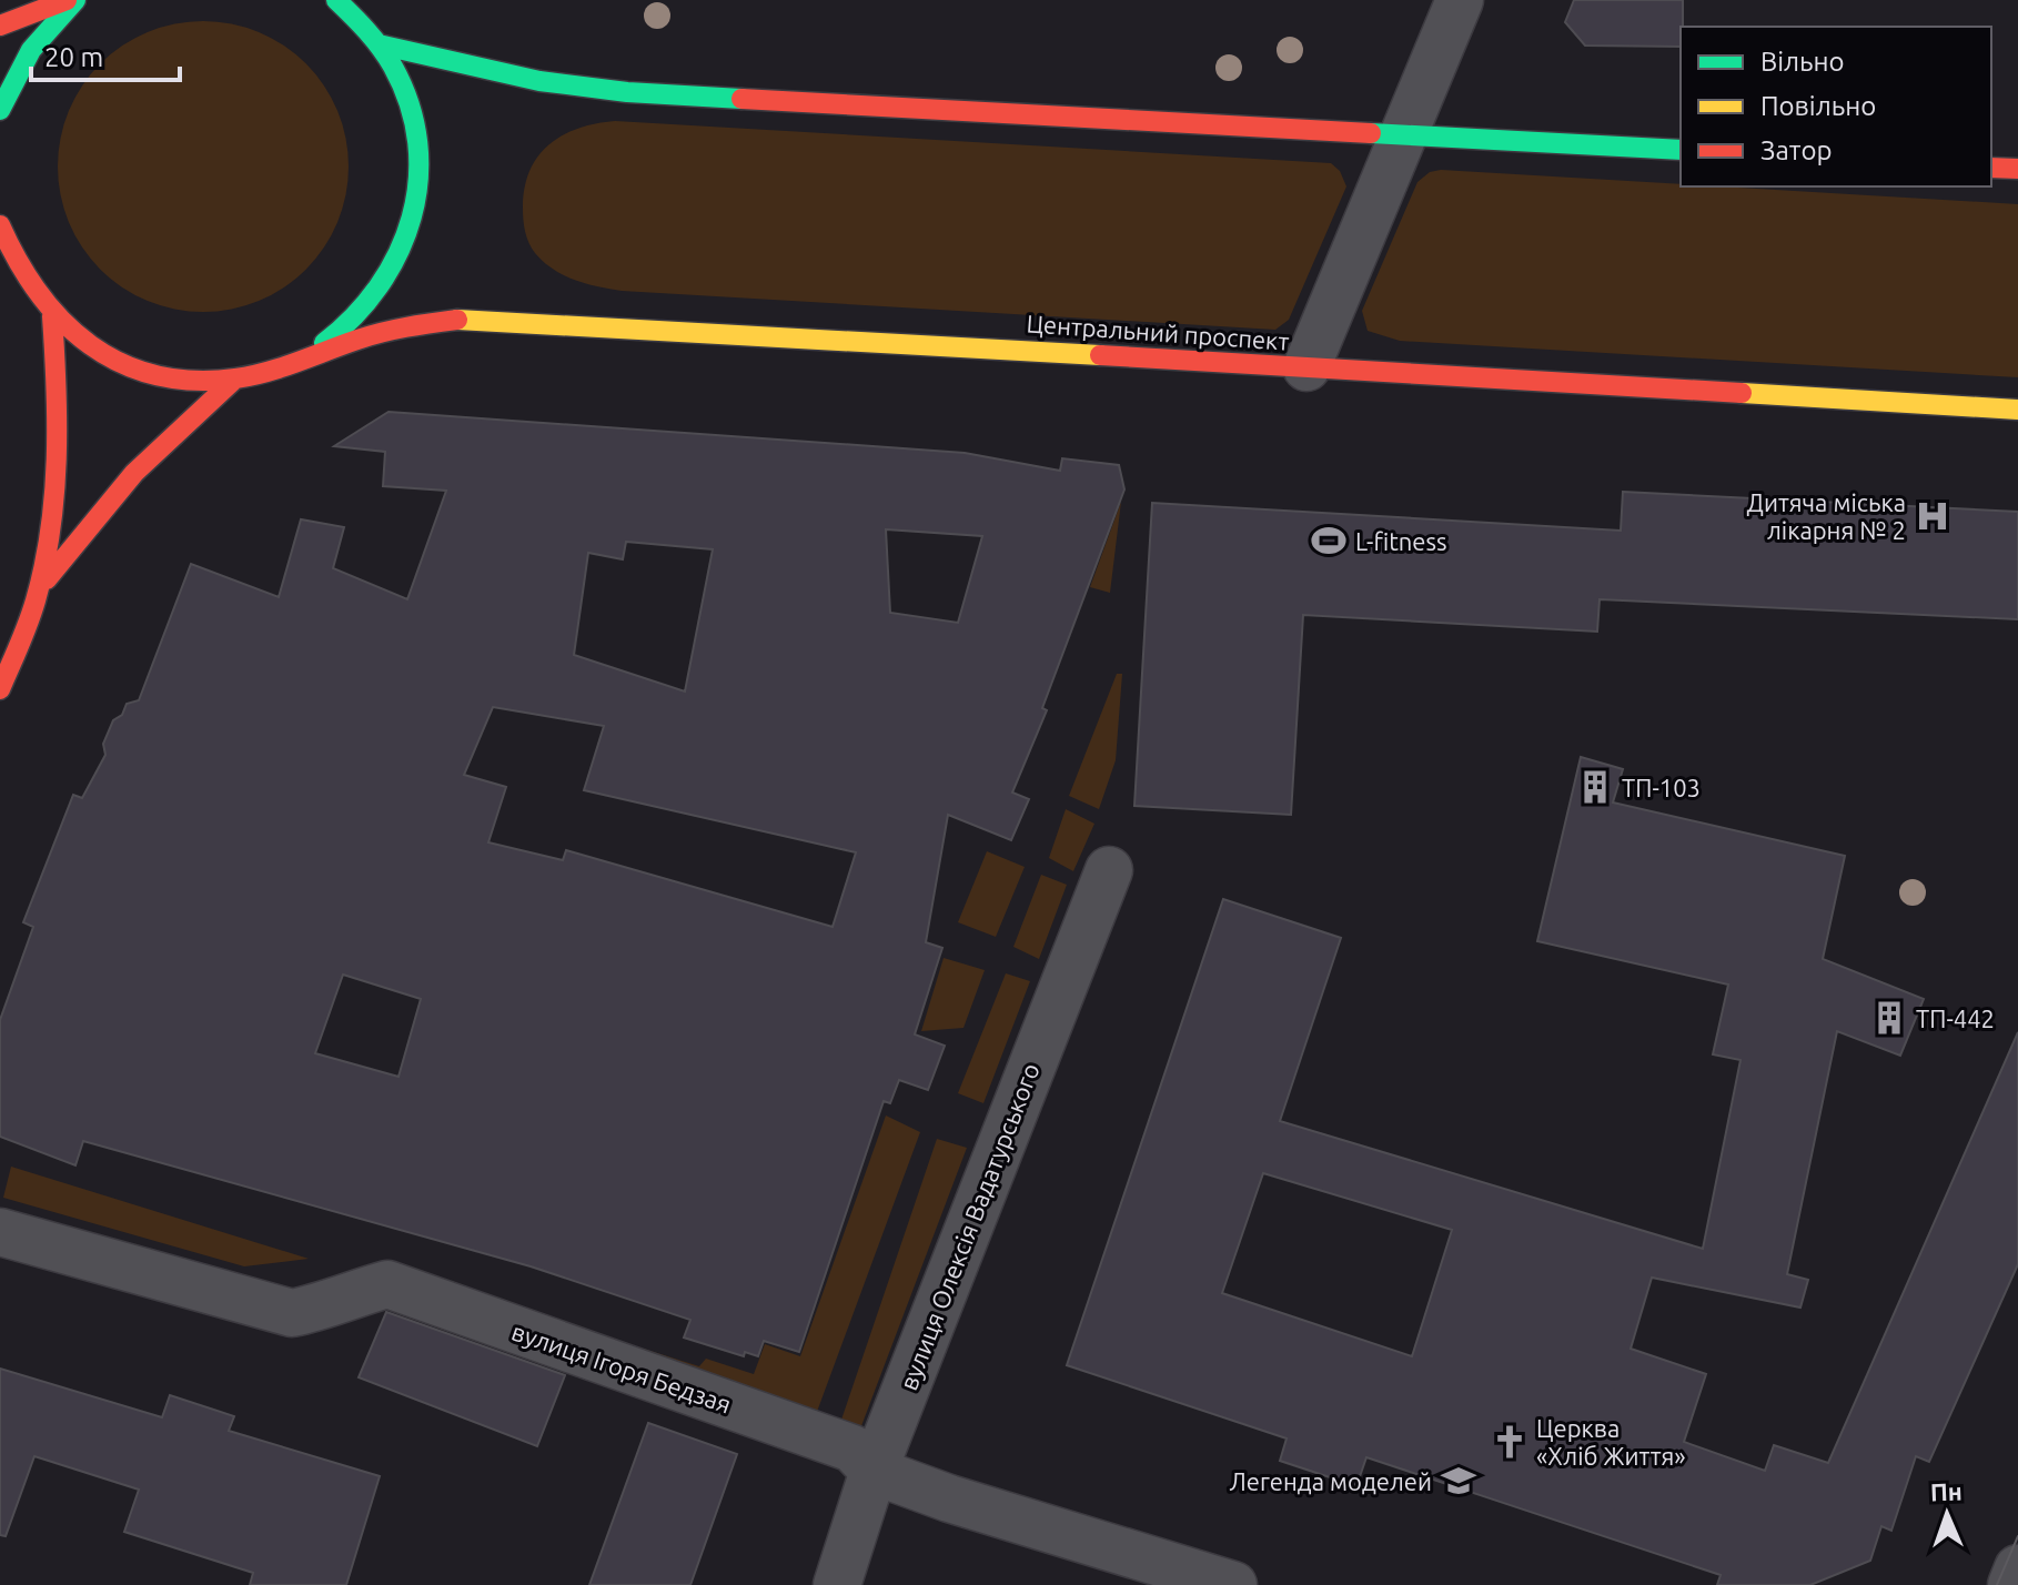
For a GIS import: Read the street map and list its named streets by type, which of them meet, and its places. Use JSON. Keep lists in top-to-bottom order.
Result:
{
  "streets": {
    "main road": ["Центральний проспект"],
    "street": ["вулиця Олексія Вадатурського", "вулиця Ігоря Бедзая"]
  },
  "crossings": [
    ["вулиця Олексія Вадатурського", "вулиця Ігоря Бедзая"]
  ],
  "places": {
    "hospital": ["Дитяча міська лікарня № 2"],
    "sports": ["L-fitness"],
    "building": ["ТП-103", "ТП-442"],
    "church": ["Церква «Хліб Життя»"],
    "school or university": ["Легенда моделей"]
  },
  "legend": ["Вільно", "Повільно", "Затор"],
  "scale_bar": "20 m",
  "north": "top"
}
